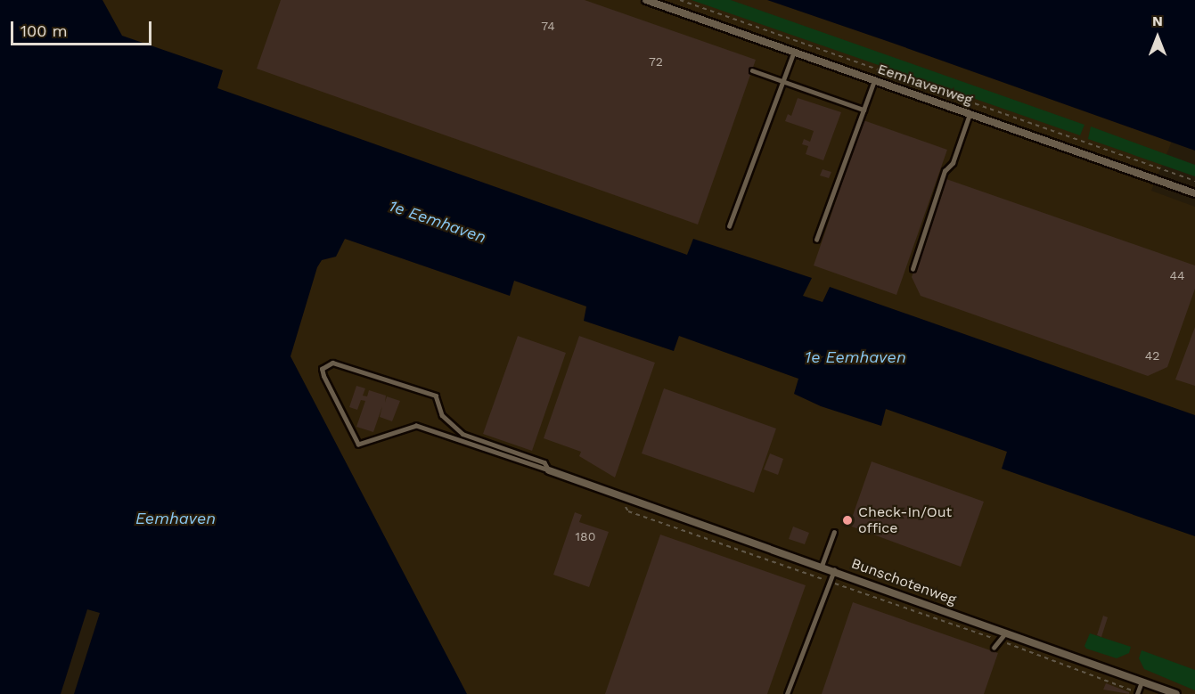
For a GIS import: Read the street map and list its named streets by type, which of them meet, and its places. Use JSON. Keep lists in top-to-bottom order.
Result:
{
  "streets": {
    "street": ["Eemhavenweg", "Bunschotenweg"]
  },
  "water": ["1e Eemhaven", "Eemhaven"],
  "places": ["Check-In/Out office"],
  "house_numbers": [
    "74",
    "72",
    "44",
    "42",
    "180"
  ],
  "scale_bar": "100 m",
  "north": "top"
}
